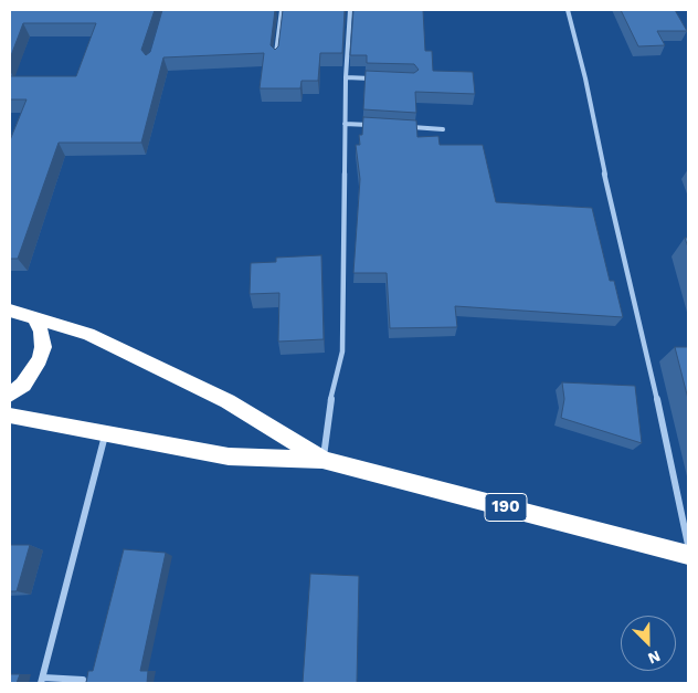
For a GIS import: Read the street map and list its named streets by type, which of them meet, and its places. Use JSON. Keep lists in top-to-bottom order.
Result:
{
  "streets": {
    "highway": ["190"]
  },
  "north": "bottom right"
}
